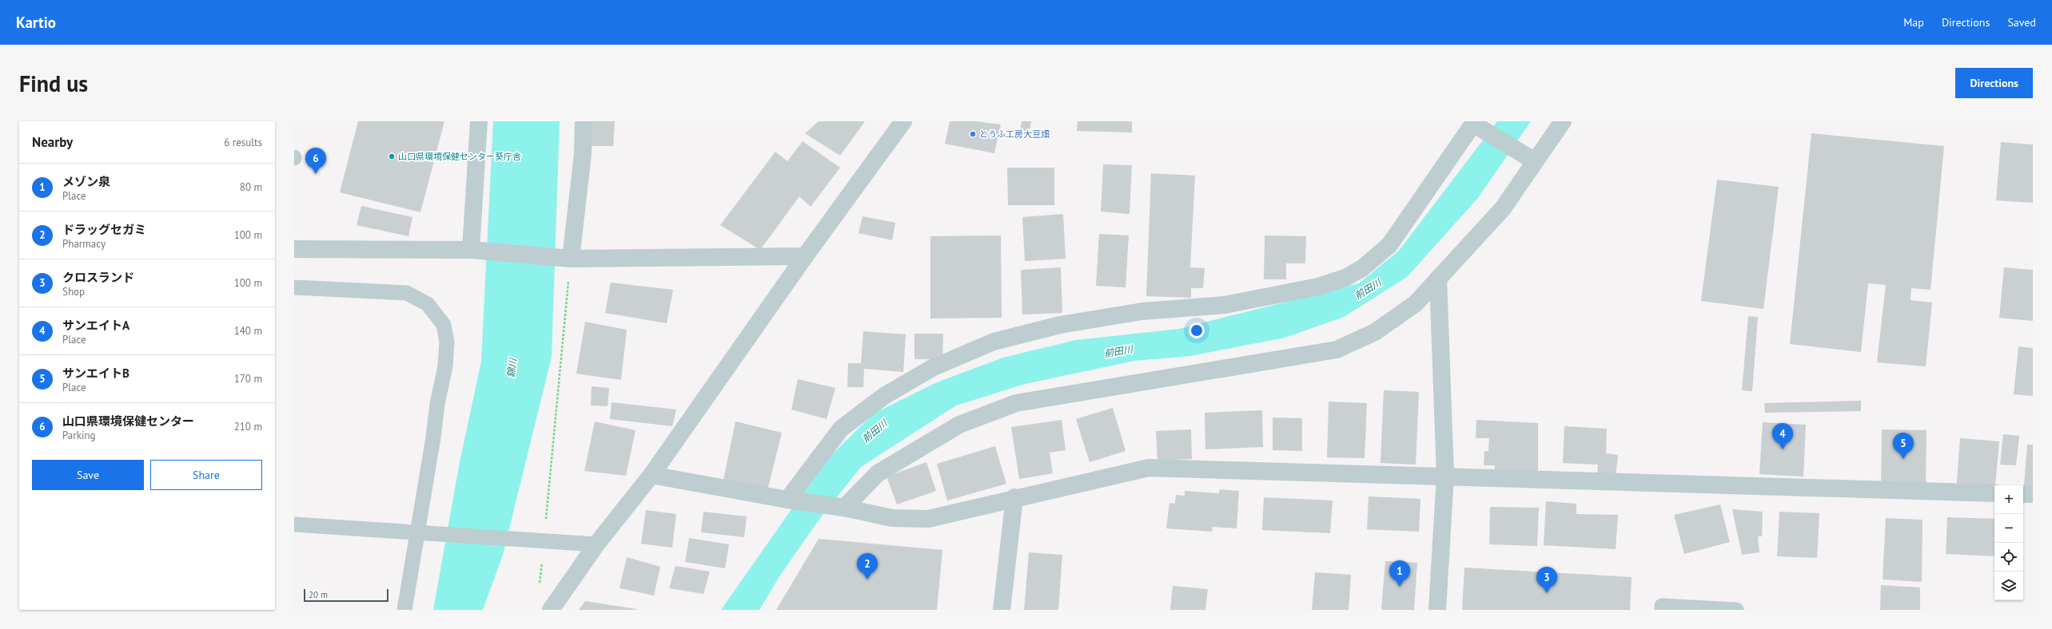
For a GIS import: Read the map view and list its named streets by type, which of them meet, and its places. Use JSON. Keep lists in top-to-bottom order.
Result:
{
  "water": ["前田川", "錦川"],
  "places": ["とうふ工房大豆畑", "山口県環境保健センター葵庁舎"],
  "scale_bar": "20 m",
  "page": {
    "header": "Kartio",
    "nav": ["Map", "Directions", "Saved"],
    "buttons": [
      "Directions",
      ["Save", "Share"]
    ],
    "title": "Find us",
    "heading": ["Nearby", "6 results"],
    "pins": [
      "6",
      "4",
      "5",
      "2",
      "1",
      "3"
    ],
    "list": [
      {
        "mark": "1",
        "name": "メゾン泉",
        "note": "Place",
        "value": "80 m"
      },
      {
        "mark": "2",
        "name": "ドラッグセガミ",
        "note": "Pharmacy",
        "value": "100 m"
      },
      {
        "mark": "3",
        "name": "クロスランド",
        "note": "Shop",
        "value": "100 m"
      },
      {
        "mark": "4",
        "name": "サンエイトA",
        "note": "Place",
        "value": "140 m"
      },
      {
        "mark": "5",
        "name": "サンエイトB",
        "note": "Place",
        "value": "170 m"
      },
      {
        "mark": "6",
        "name": "山口県環境保健センター",
        "note": "Parking",
        "value": "210 m"
      }
    ],
    "map_buttons": ["+", "−"],
    "scale": "20 m"
  }
}
